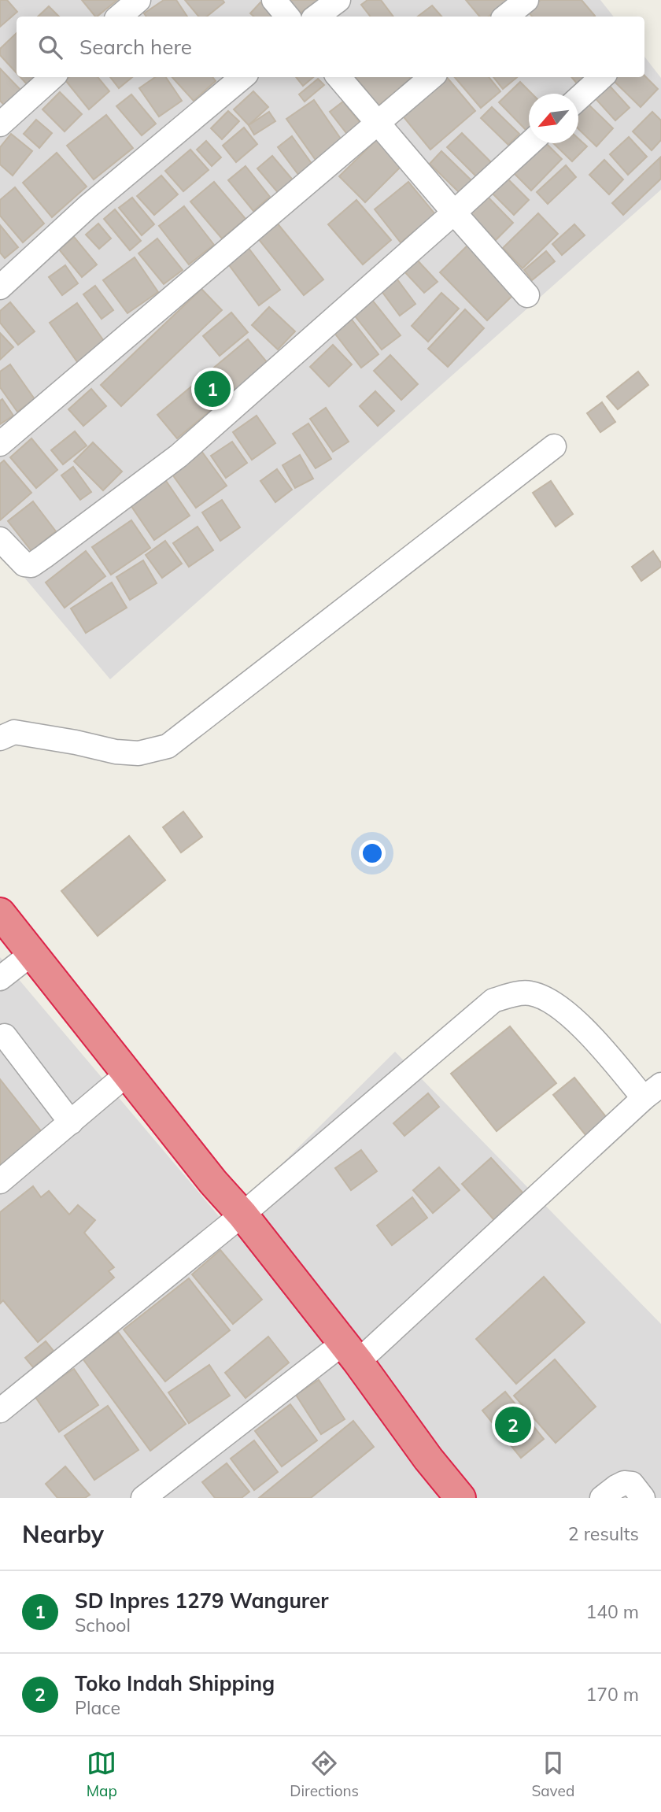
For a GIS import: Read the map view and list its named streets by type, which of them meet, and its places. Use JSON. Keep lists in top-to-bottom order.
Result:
{
  "north": "bottom left",
  "page": {
    "search": "Search here",
    "pins": ["1", "2"],
    "heading": ["Nearby", "2 results"],
    "list": [
      {
        "mark": "1",
        "name": "SD Inpres 1279 Wangurer",
        "note": "School",
        "value": "140 m"
      },
      {
        "mark": "2",
        "name": "Toko Indah Shipping",
        "note": "Place",
        "value": "170 m"
      }
    ],
    "nav": ["Map", "Directions", "Saved"]
  }
}
